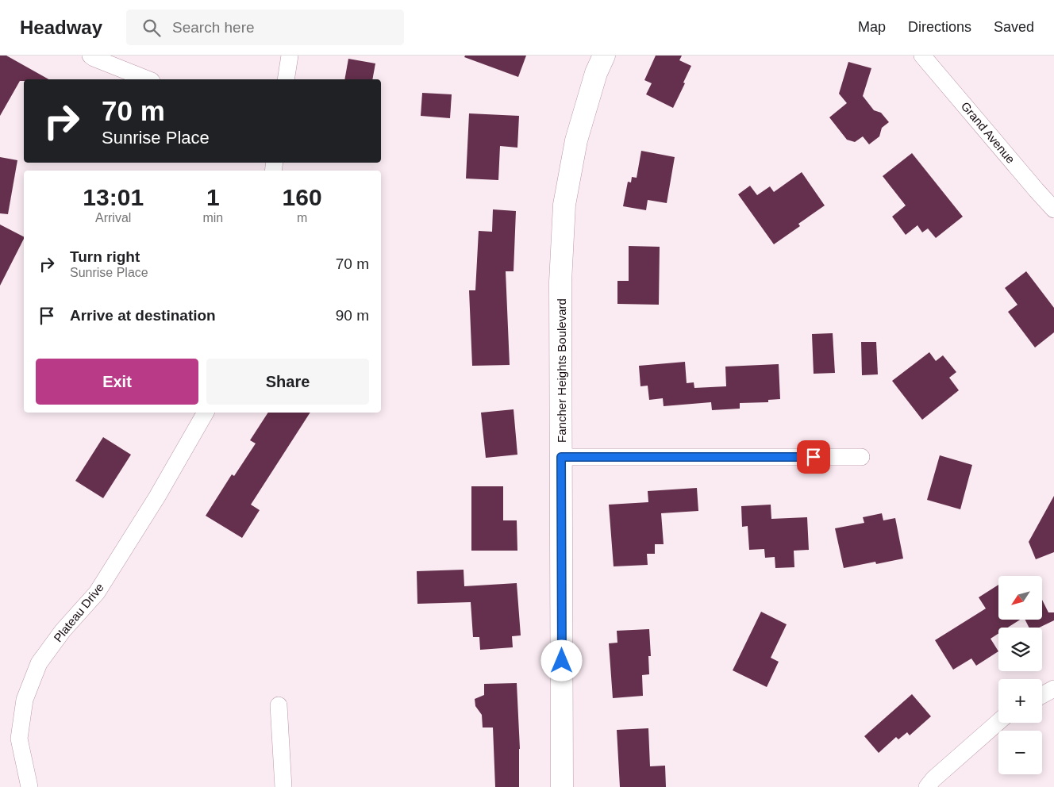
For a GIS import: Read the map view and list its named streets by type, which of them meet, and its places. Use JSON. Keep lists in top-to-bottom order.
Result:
{
  "streets": {
    "street": ["Grand Avenue", "Fancher Heights Boulevard", "Plateau Drive"]
  },
  "north": "bottom left",
  "page": {
    "header": "Headway",
    "search": "Search here",
    "nav": ["Map", "Directions", "Saved"],
    "turn": ["70 m", "Sunrise Place"],
    "eta": [
      "13:01",
      "Arrival",
      "1",
      "min",
      "160",
      "m"
    ],
    "list": [
      {
        "name": "Turn right",
        "note": "Sunrise Place",
        "value": "70 m"
      },
      {
        "name": "Arrive at destination",
        "value": "90 m"
      }
    ],
    "buttons": ["Exit", "Share"],
    "map_buttons": ["+", "−"]
  }
}
